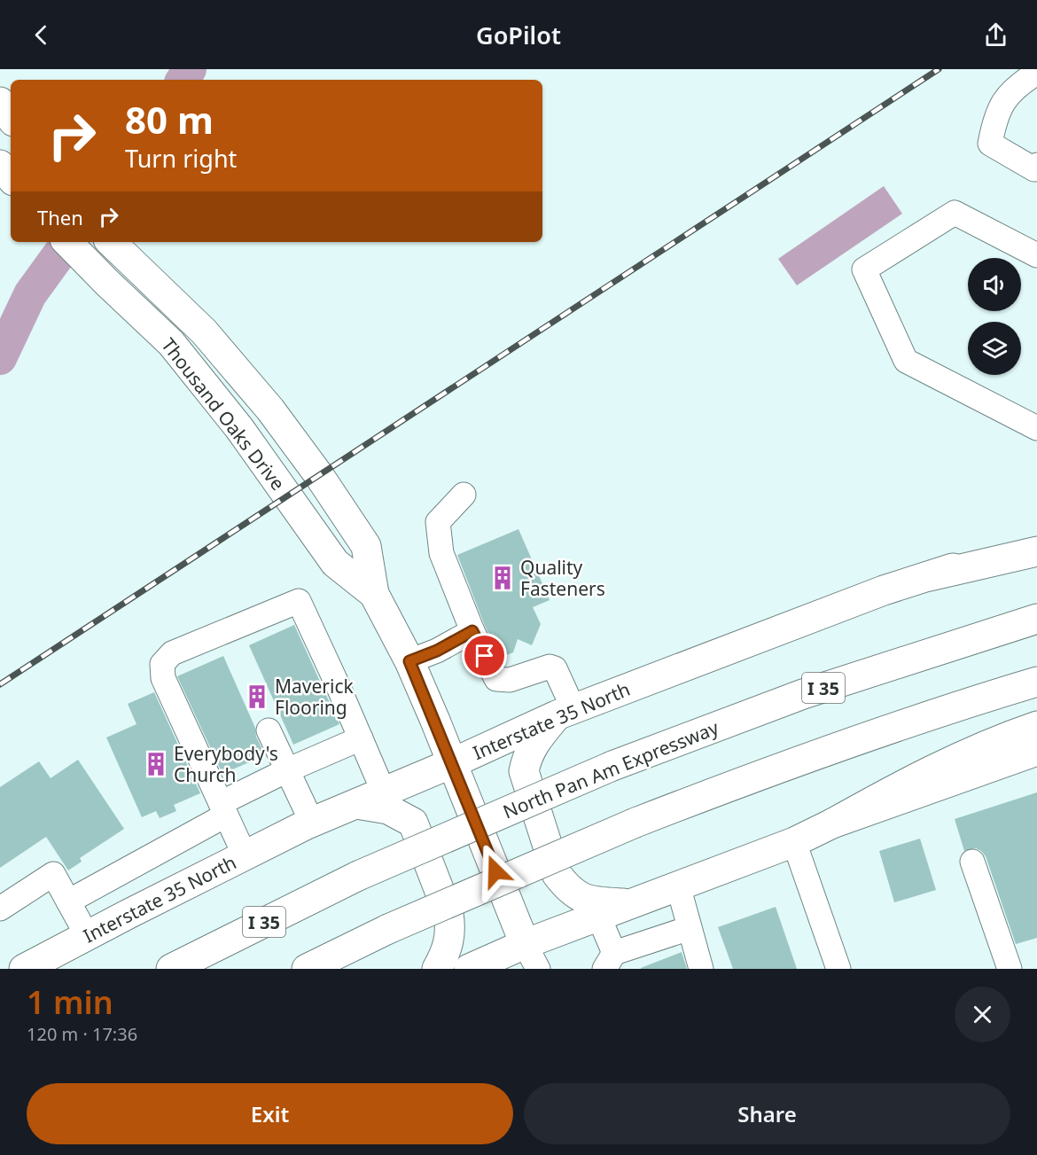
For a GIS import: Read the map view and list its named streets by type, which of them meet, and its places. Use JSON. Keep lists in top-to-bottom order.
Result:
{
  "streets": {
    "main road": [
      "Thousand Oaks Drive",
      "I 35",
      "Interstate 35 North",
      "North Pan Am Expressway"
    ]
  },
  "crossings": [
    ["Thousand Oaks Drive", "Interstate 35 North"]
  ],
  "places": {
    "building": ["Quality Fasteners", "Maverick Flooring", "Everybody's Church"]
  },
  "page": {
    "header": "GoPilot",
    "turn": ["80 m", "Turn right"],
    "then": "Then",
    "heading": ["1 min", "120 m · 17:36"],
    "buttons": ["Exit", "Share"]
  }
}
